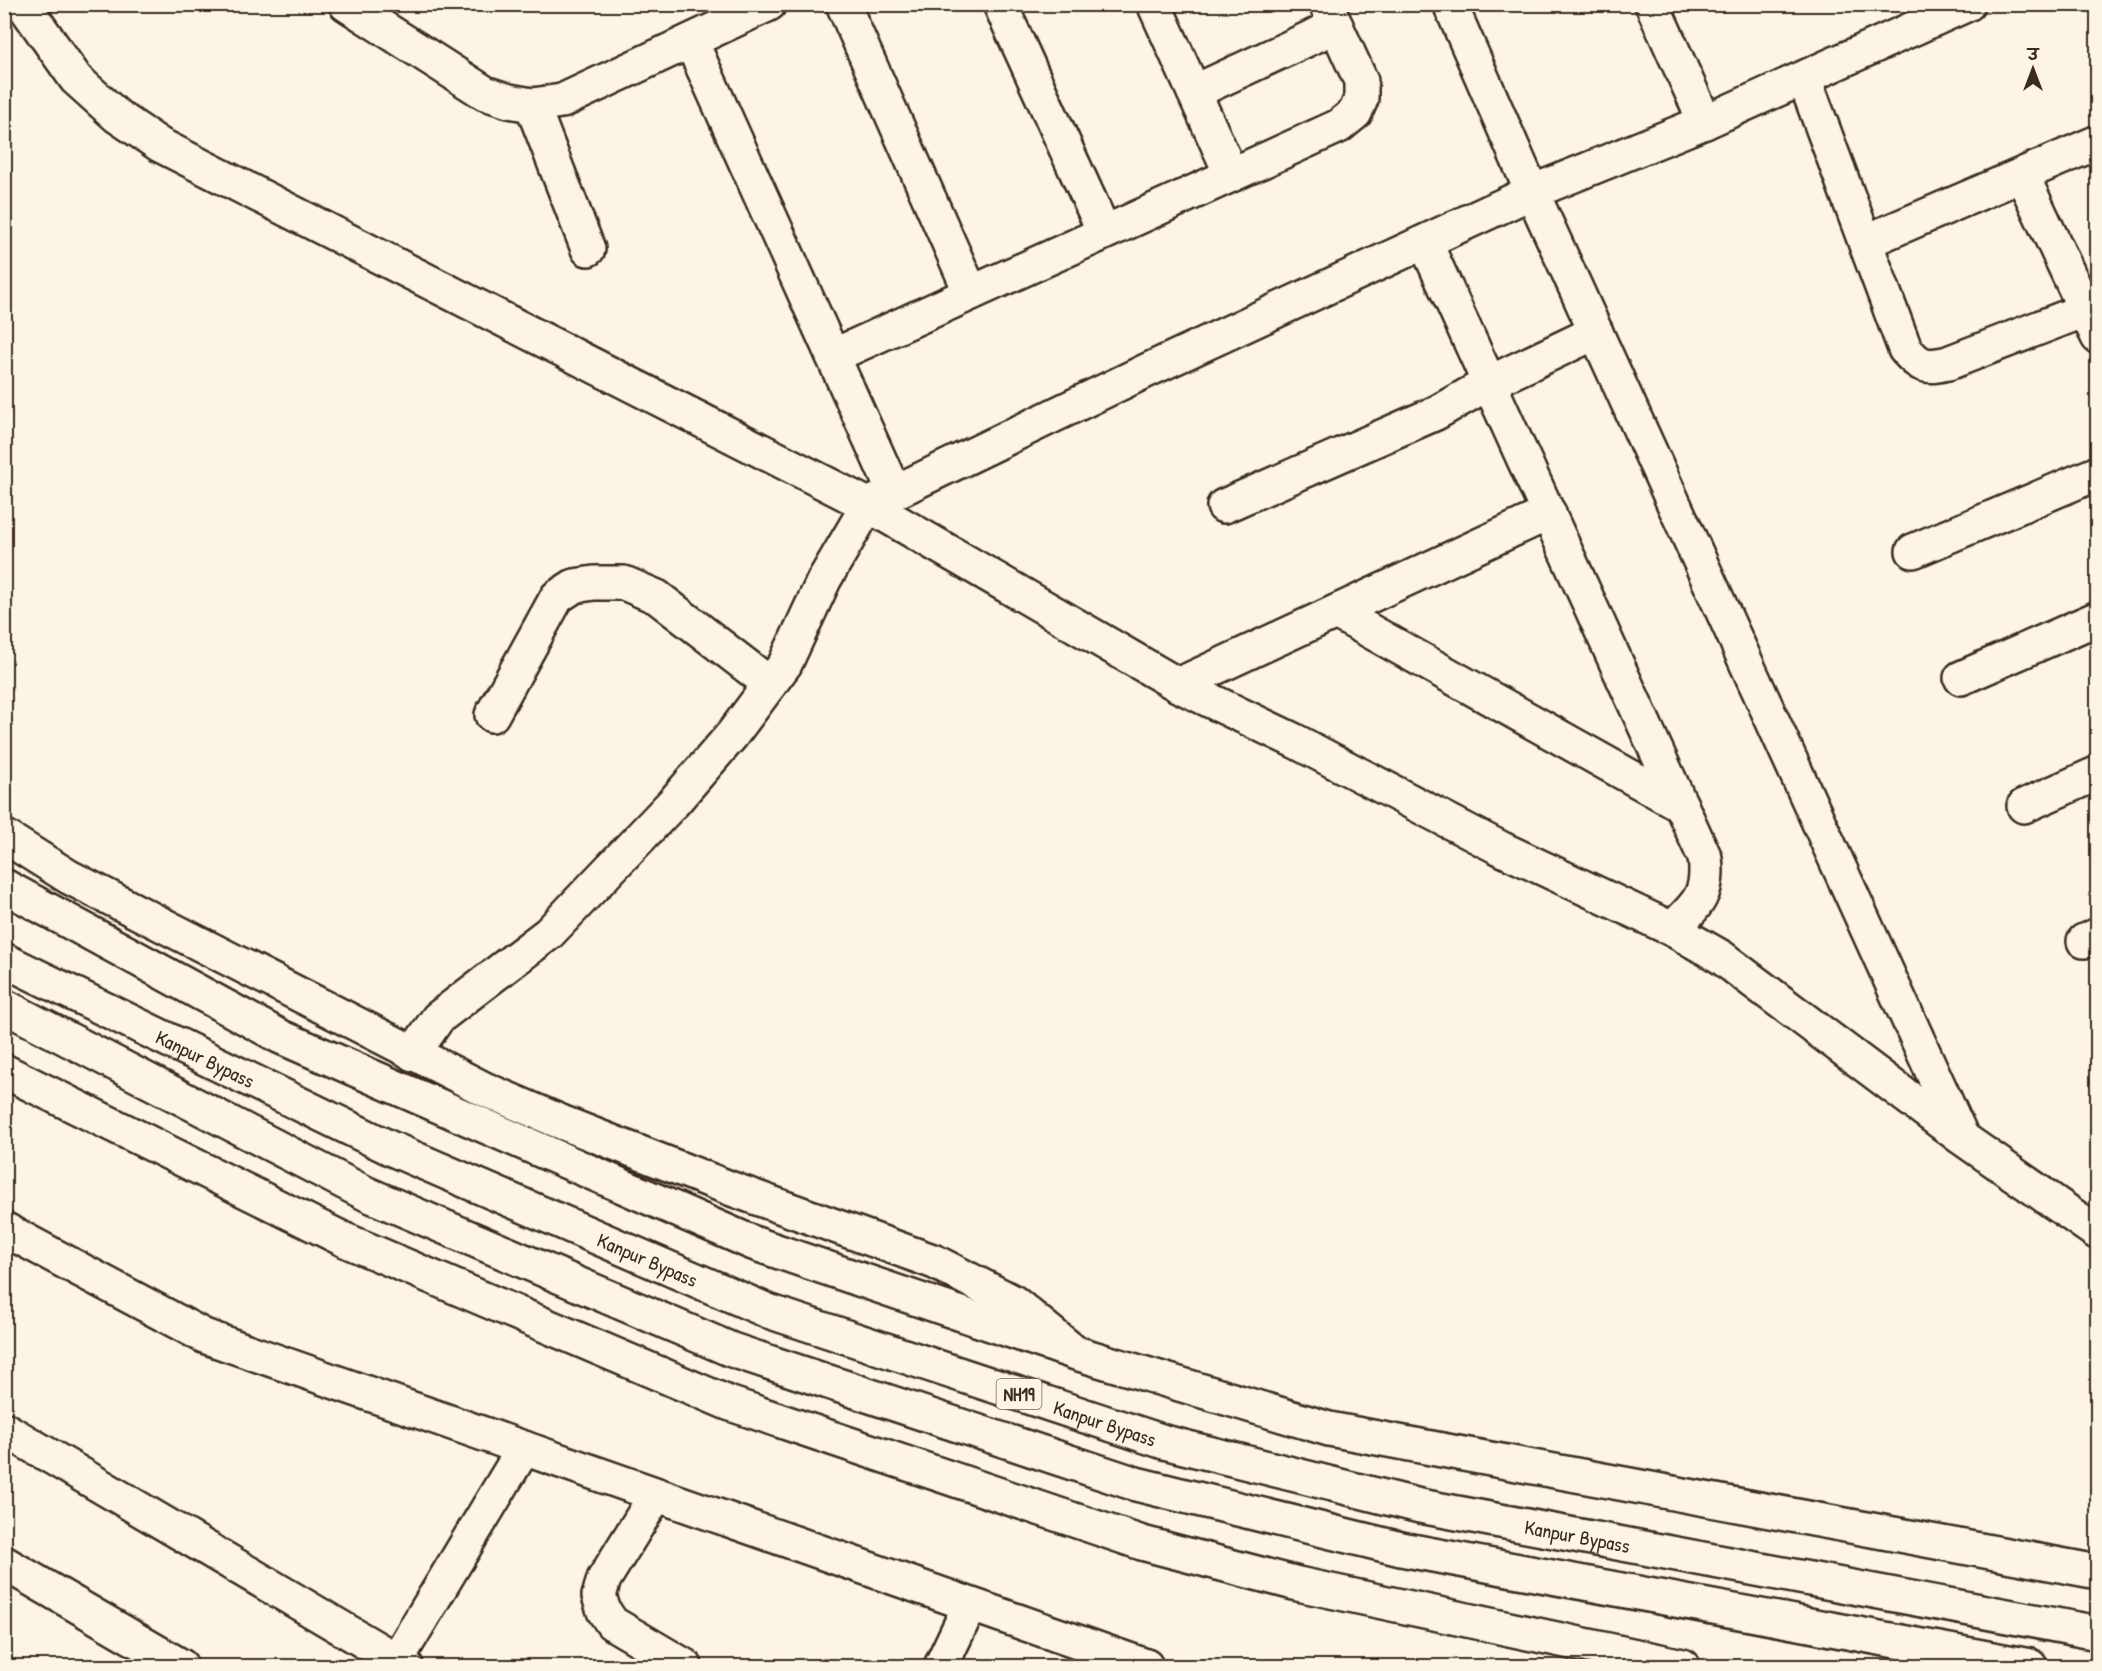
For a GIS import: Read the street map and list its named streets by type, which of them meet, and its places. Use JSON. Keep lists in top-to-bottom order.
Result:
{
  "streets": {
    "main road": ["Kanpur Bypass", "NH19"]
  },
  "north": "top"
}
